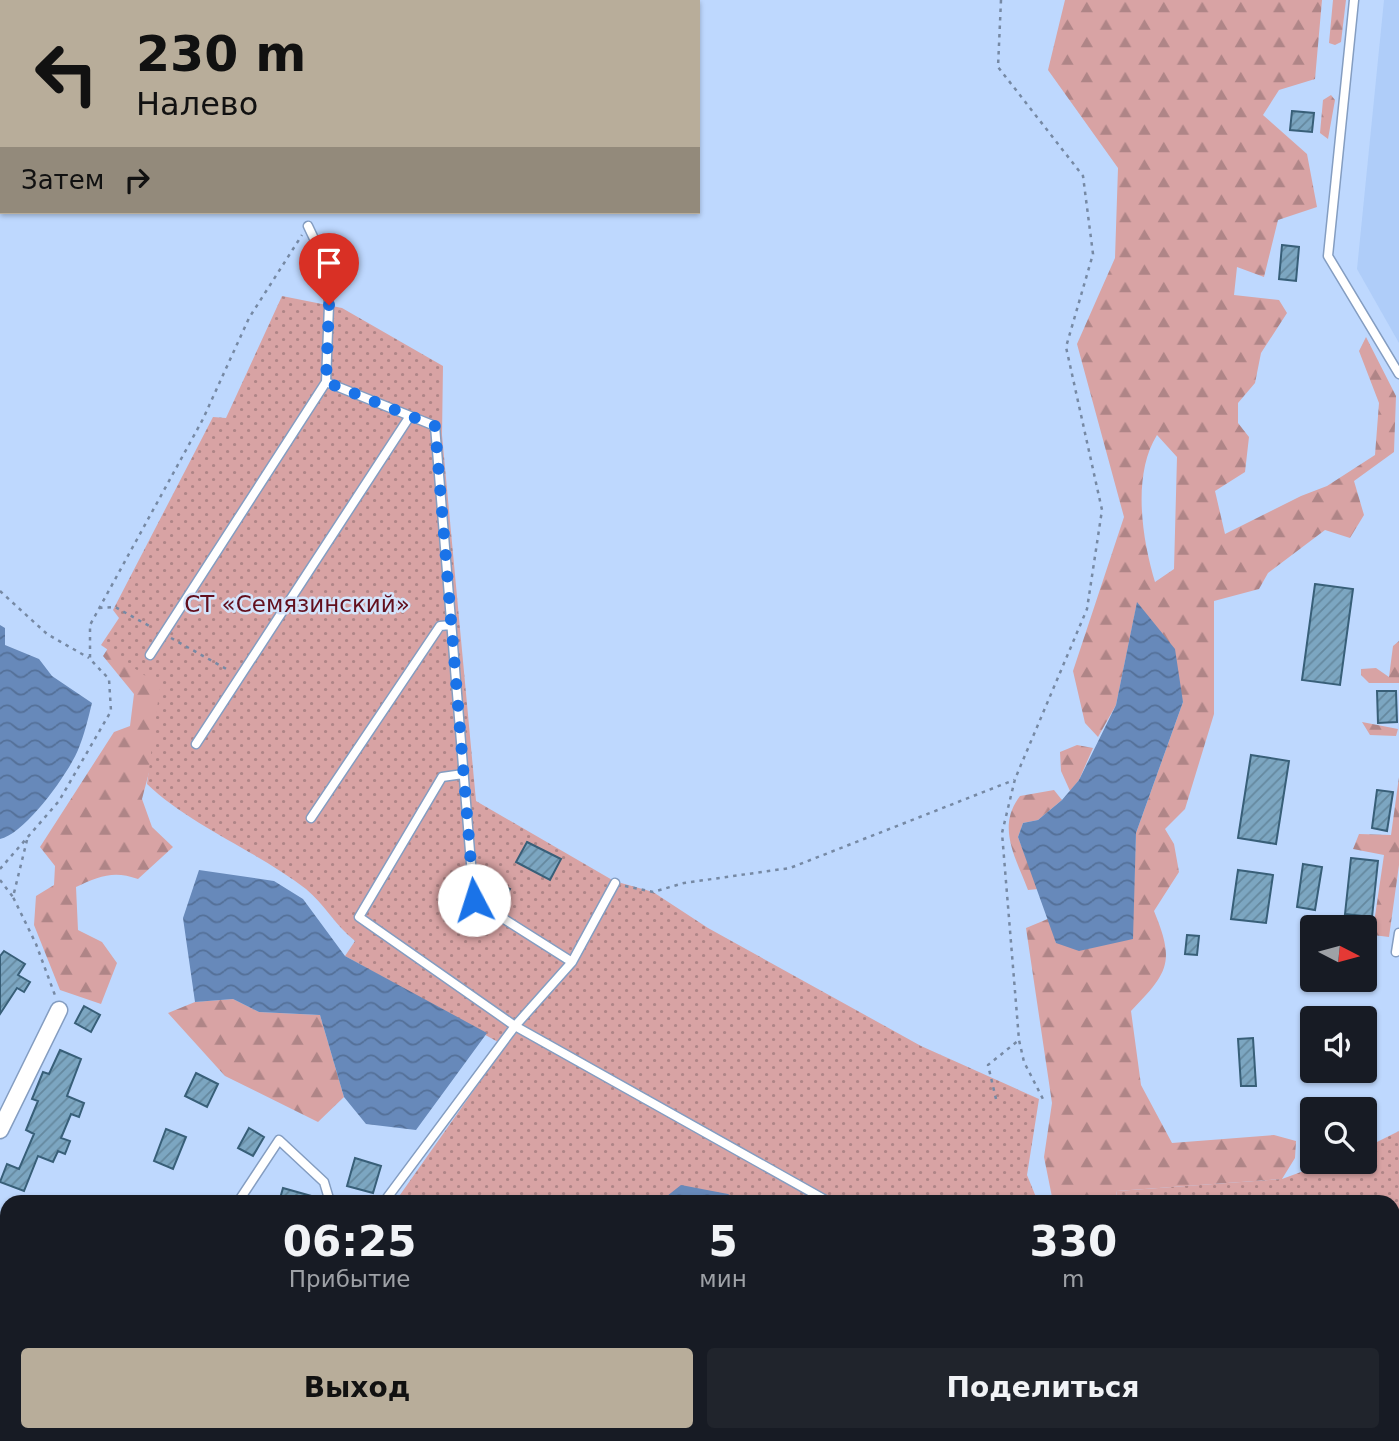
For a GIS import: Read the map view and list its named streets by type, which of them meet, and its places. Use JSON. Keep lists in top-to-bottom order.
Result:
{
  "parks": ["СТ «Семязинский»"],
  "north": "right",
  "page": {
    "turn": ["230 m", "Налево"],
    "then": "Затем",
    "eta": [
      "06:25",
      "Прибытие",
      "5",
      "мин",
      "330",
      "m"
    ],
    "buttons": ["Выход", "Поделиться"]
  }
}
